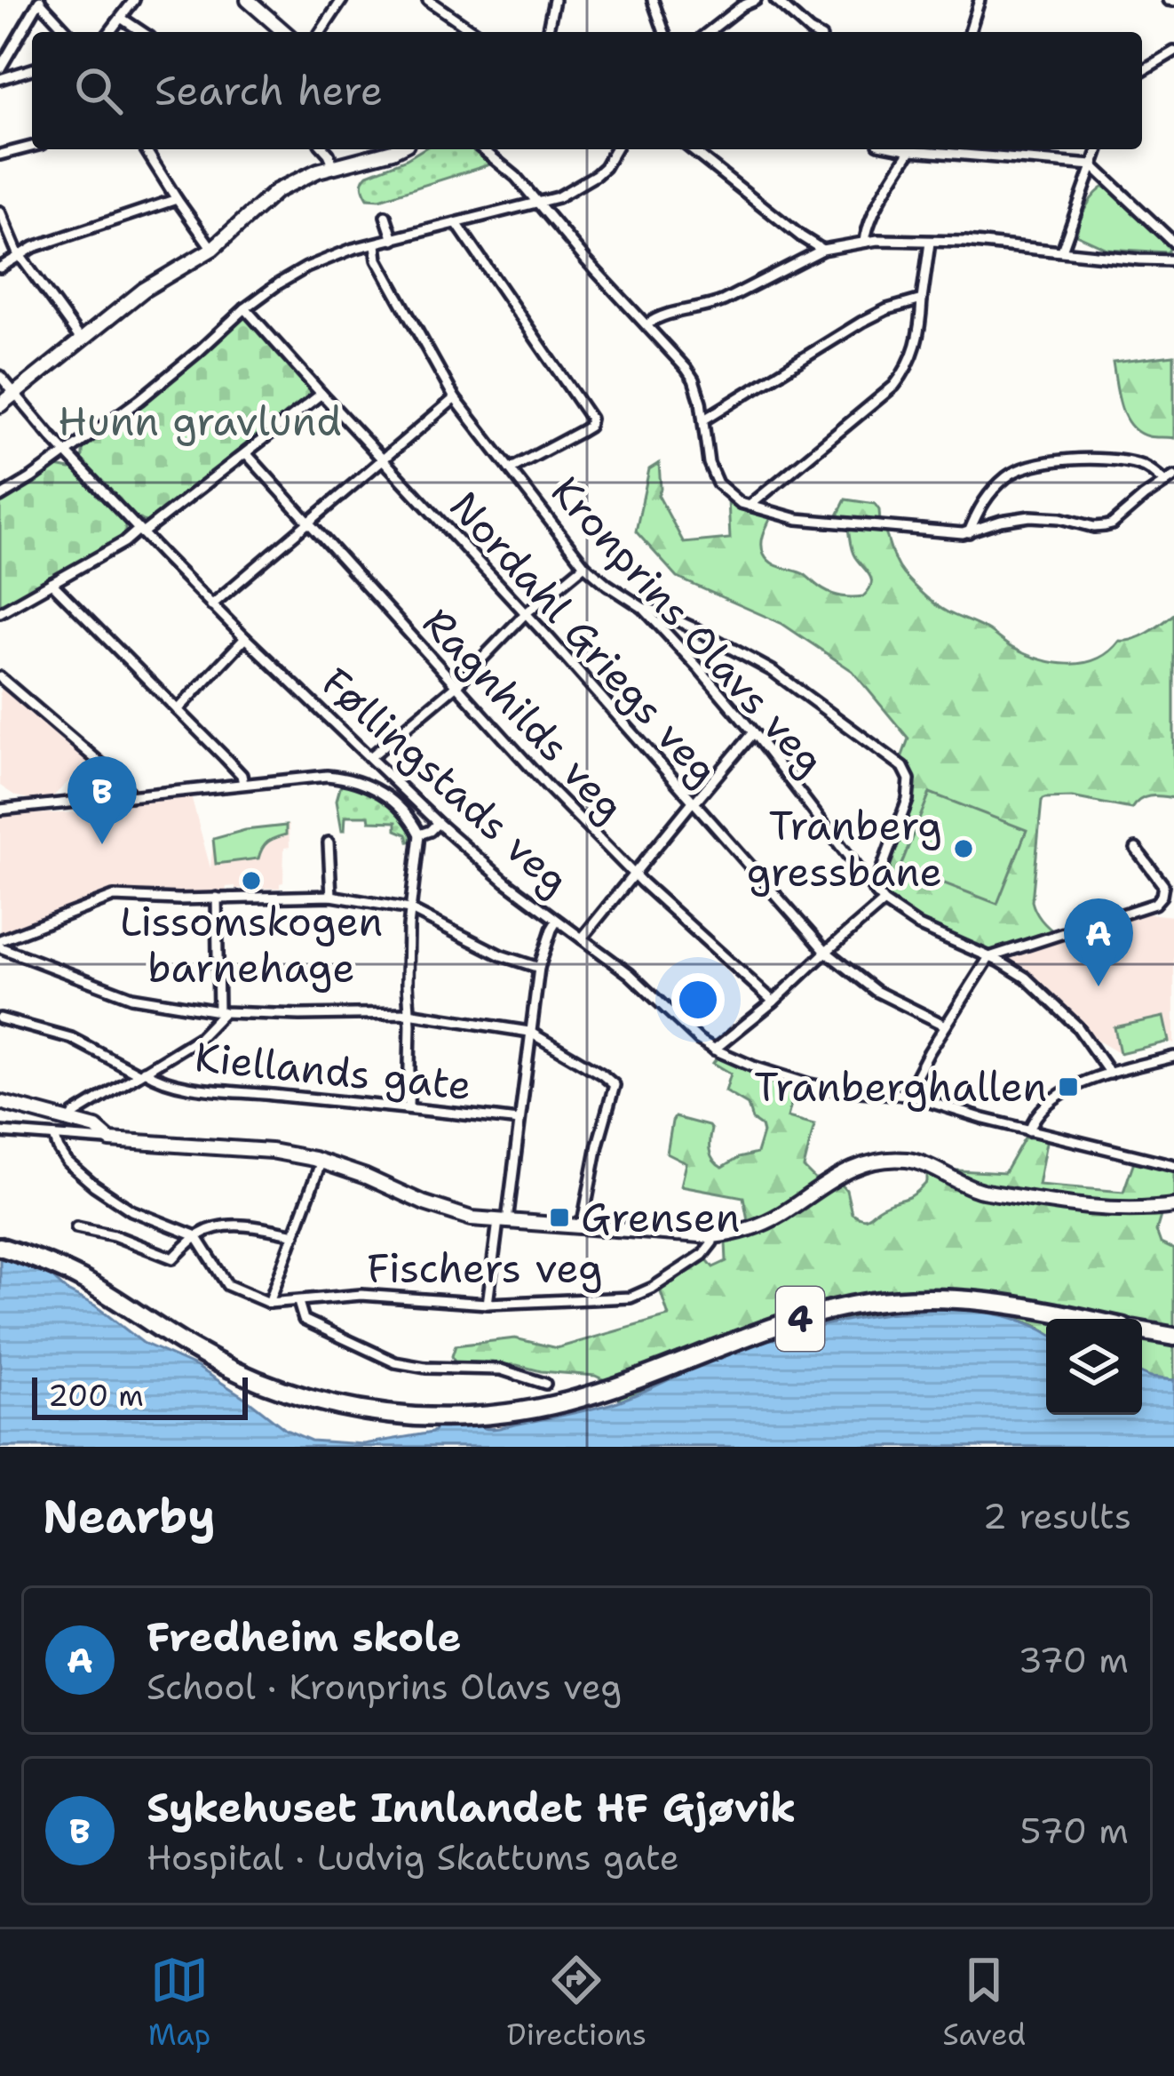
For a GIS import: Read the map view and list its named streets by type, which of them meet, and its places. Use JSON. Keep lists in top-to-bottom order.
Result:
{
  "streets": {
    "highway": ["4"],
    "street": [
      "Kronprins Olavs veg",
      "Nordahl Griegs veg",
      "Ragnhilds veg",
      "Føllingstads veg",
      "Kiellands gate",
      "Fischers veg"
    ]
  },
  "parks": ["Hunn gravlund"],
  "places": {
    "other": ["Tranberg gressbane", "Lissomskogen barnehage"],
    "transit": ["Tranberghallen", "Grensen"]
  },
  "scale_bar": "200 m",
  "page": {
    "search": "Search here",
    "pins": ["B", "A"],
    "scale": "200 m",
    "heading": ["Nearby", "2 results"],
    "list": [
      {
        "mark": "A",
        "name": "Fredheim skole",
        "note": "School · Kronprins Olavs veg",
        "value": "370 m"
      },
      {
        "mark": "B",
        "name": "Sykehuset Innlandet HF Gjøvik",
        "note": "Hospital · Ludvig Skattums gate",
        "value": "570 m"
      }
    ],
    "nav": ["Map", "Directions", "Saved"]
  }
}
